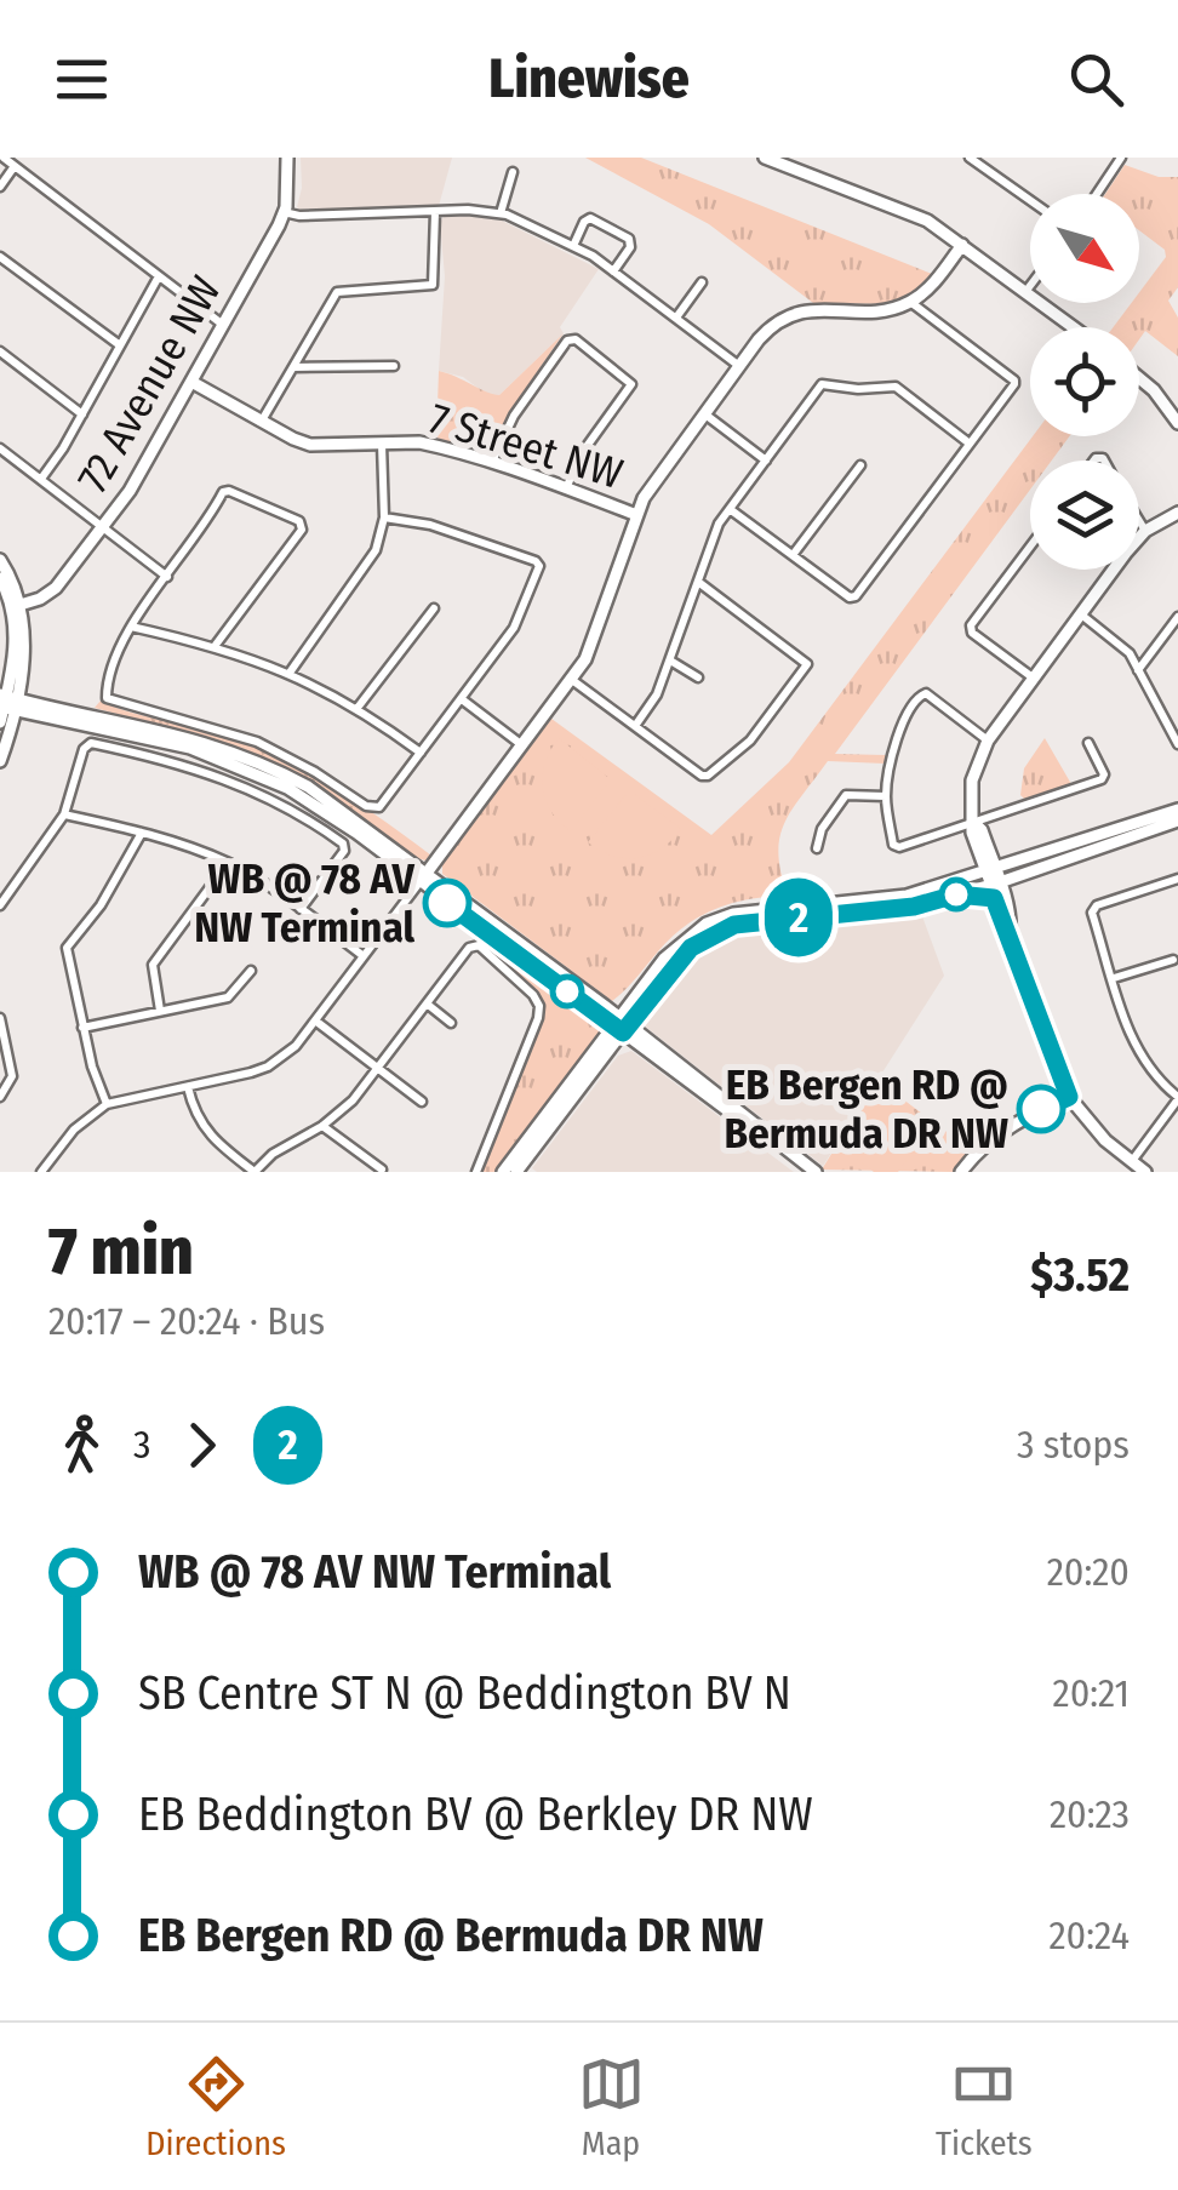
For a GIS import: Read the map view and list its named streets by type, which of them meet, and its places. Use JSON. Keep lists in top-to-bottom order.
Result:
{
  "streets": {
    "street": ["72 Avenue NW", "7 Street NW"]
  },
  "crossings": [
    ["72 Avenue NW", "7 Street NW"]
  ],
  "places": ["WB @ 78 AV NW Terminal", "EB Bergen RD @ Bermuda DR NW"],
  "lines": ["bus line 2"],
  "north": "bottom right",
  "page": {
    "header": "Linewise",
    "on_map": "2",
    "heading": ["7 min", "20:17 – 20:24 · Bus", "$3.52"],
    "legs": ["3", "2", "3 stops"],
    "list": [
      {
        "name": "WB @ 78 AV NW Terminal",
        "value": "20:20"
      },
      {
        "name": "SB Centre ST N @ Beddington BV N",
        "value": "20:21"
      },
      {
        "name": "EB Beddington BV @ Berkley DR NW",
        "value": "20:23"
      },
      {
        "name": "EB Bergen RD @ Bermuda DR NW",
        "value": "20:24"
      }
    ],
    "tabs": ["Directions", "Map", "Tickets"]
  }
}
